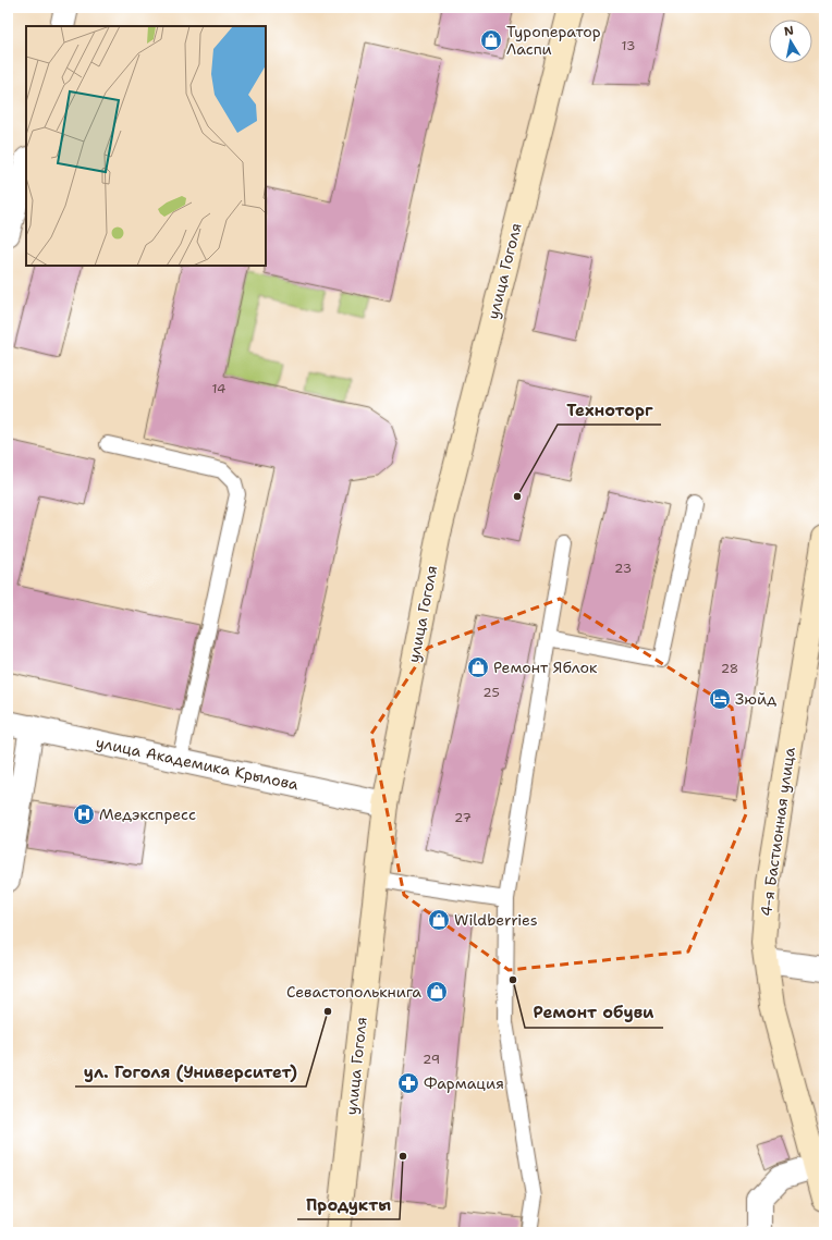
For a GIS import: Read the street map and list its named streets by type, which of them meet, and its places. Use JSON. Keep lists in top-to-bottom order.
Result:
{
  "streets": {
    "main road": ["улица Гоголя", "4-я Бастионная улица"],
    "street": ["улица Академика Крылова"]
  },
  "crossings": [
    ["улица Гоголя", "улица Академика Крылова"]
  ],
  "places": {
    "shop": [
      "Туроператор Ласпи",
      "Ремонт Яблок",
      "Wildberries",
      "Севастополькнига"
    ],
    "other": [
      "Техноторг",
      "Ремонт обуви",
      "ул. Гоголя (Университет)",
      "Продукты"
    ],
    "hotel": ["Зюйд"],
    "hospital": ["Медэкспресс"],
    "pharmacy": ["Фармация"]
  },
  "house_numbers": [
    "13",
    "14",
    "23",
    "28",
    "25",
    "27",
    "29"
  ],
  "north": "top"
}
